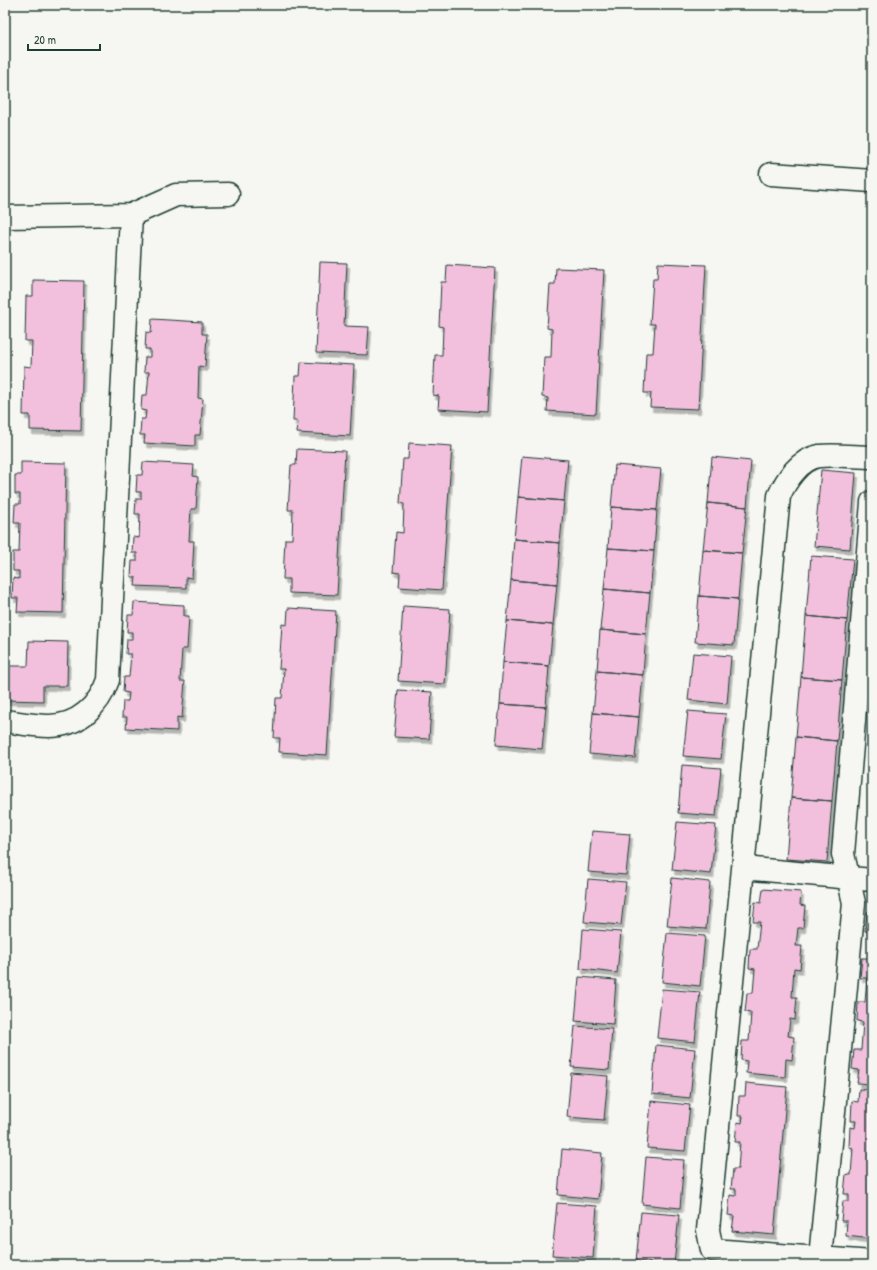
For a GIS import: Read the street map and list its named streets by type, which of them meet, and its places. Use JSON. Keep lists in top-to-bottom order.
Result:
{
  "scale_bar": "20 m"
}
